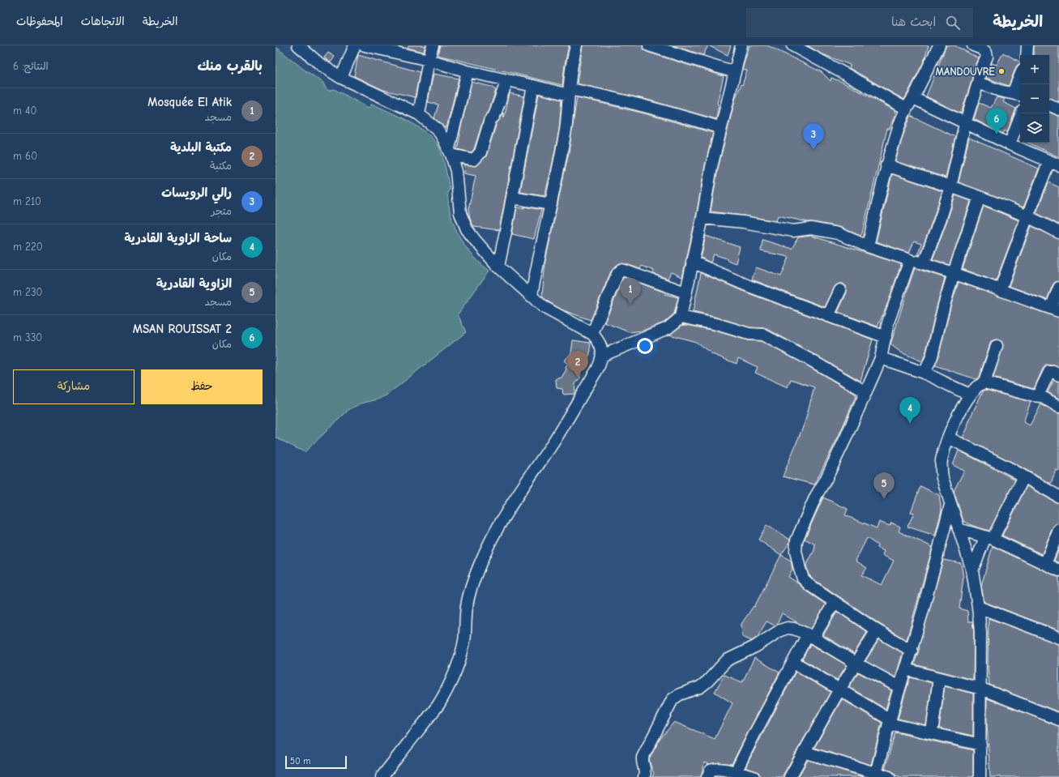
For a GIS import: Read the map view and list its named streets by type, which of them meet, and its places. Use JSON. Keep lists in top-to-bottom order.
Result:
{
  "places": ["MANDOUVRE"],
  "scale_bar": "50 m",
  "page": {
    "header": "الخريطة",
    "search": "ابحث هنا",
    "nav": ["الخريطة", "الاتجاهات", "المحفوظات"],
    "heading": ["بالقرب منك", "النتائج: 6"],
    "map_buttons": ["+", "−"],
    "list": [
      {
        "mark": "1",
        "name": "Mosquée El Atik",
        "note": "مسجد",
        "value": "40 m"
      },
      {
        "mark": "2",
        "name": "مكتبة البلدية",
        "note": "مكتبة",
        "value": "60 m"
      },
      {
        "mark": "3",
        "name": "رالي الرويسات",
        "note": "متجر",
        "value": "210 m"
      },
      {
        "mark": "4",
        "name": "ساحة الزاوية القادرية",
        "note": "مكان",
        "value": "220 m"
      },
      {
        "mark": "5",
        "name": "الزاوية القادرية",
        "note": "مسجد",
        "value": "230 m"
      },
      {
        "mark": "6",
        "name": "MSAN ROUISSAT 2",
        "note": "مكان",
        "value": "330 m"
      }
    ],
    "pins": [
      "6",
      "3",
      "1",
      "2",
      "4",
      "5"
    ],
    "buttons": ["حفظ", "مشاركة"],
    "scale": "50 m"
  }
}
